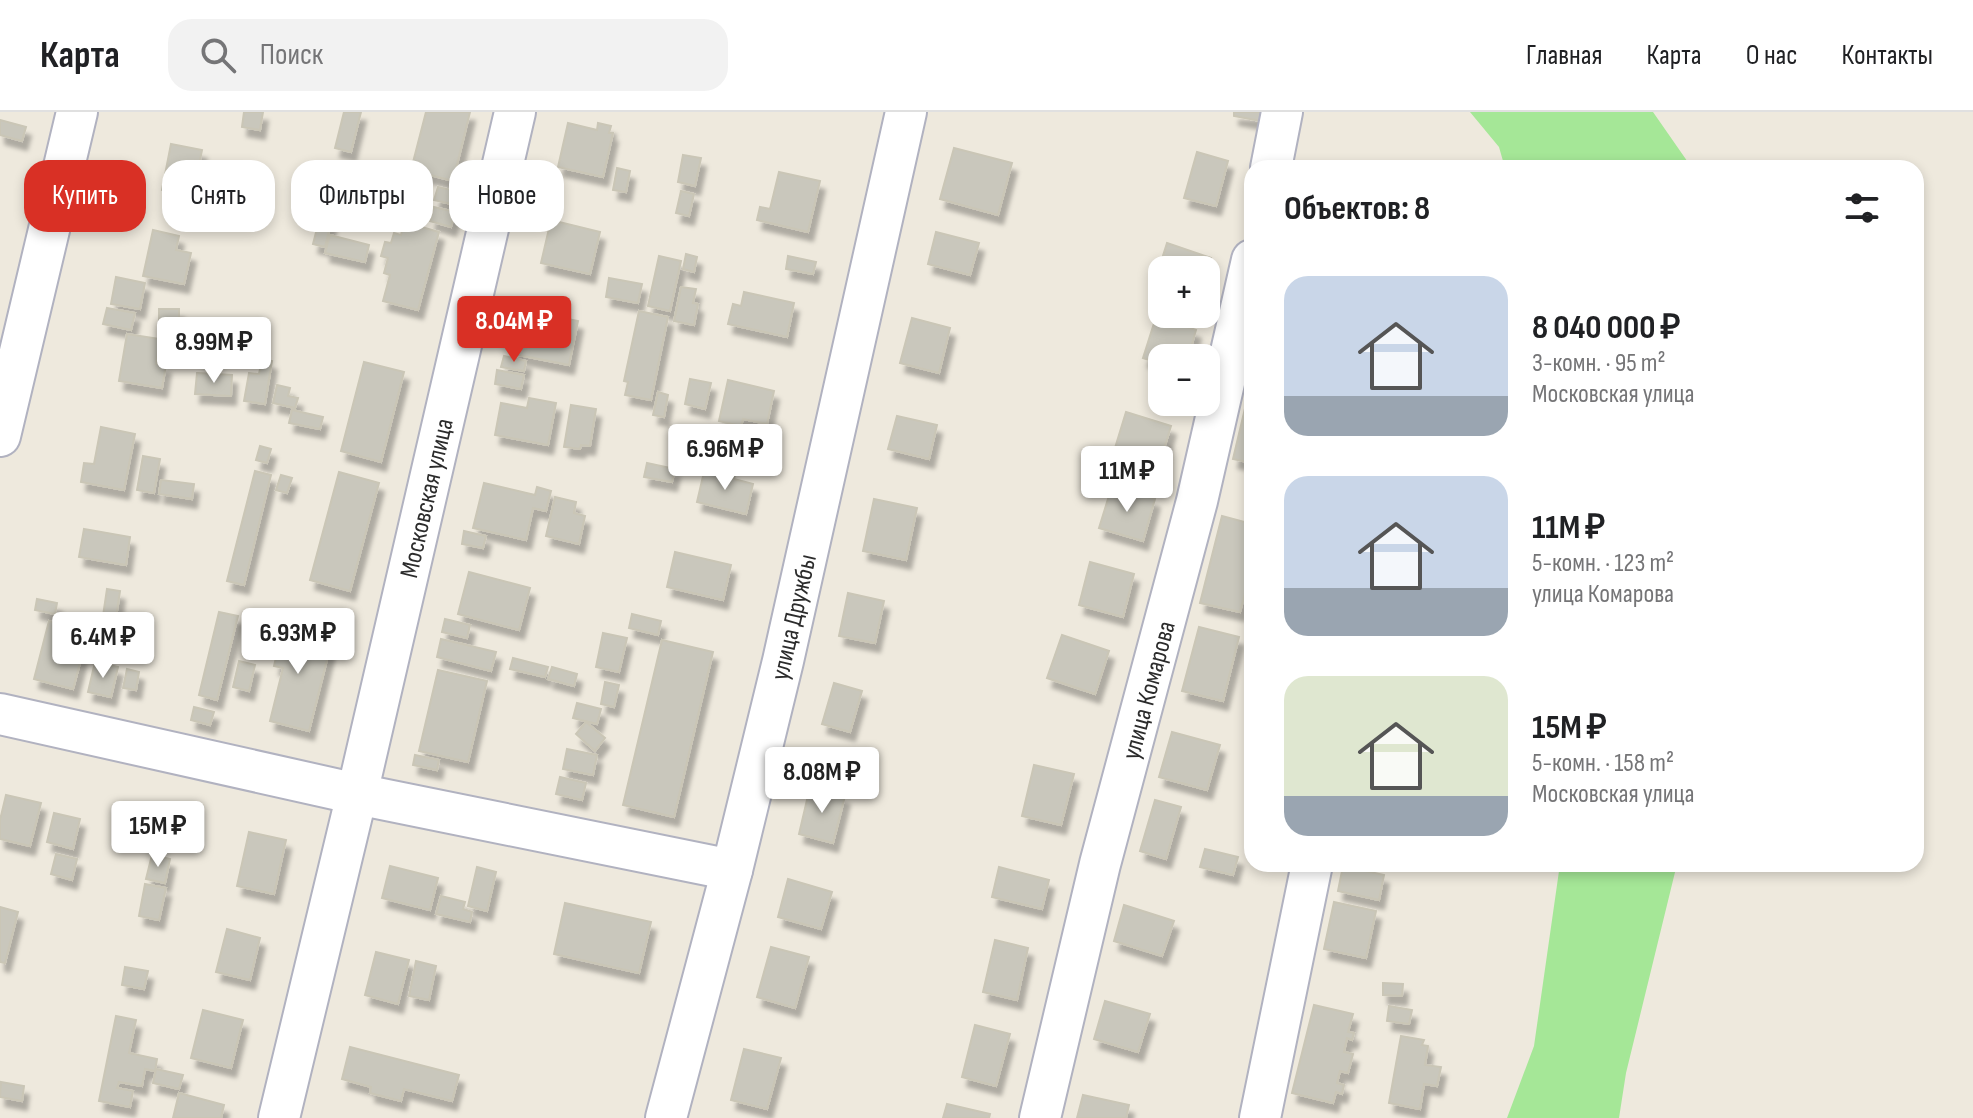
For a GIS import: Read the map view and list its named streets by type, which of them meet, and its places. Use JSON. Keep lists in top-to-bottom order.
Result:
{
  "streets": {
    "street": ["Московская улица", "улица Дружбы", "улица Комарова"]
  },
  "page": {
    "header": "Карта",
    "search": "Поиск",
    "nav": [
      "Главная",
      "Карта",
      "О нас",
      "Контакты"
    ],
    "chip": [
      "Купить",
      "Снять",
      "Фильтры",
      "Новое"
    ],
    "heading": "Объектов: 8",
    "map_buttons": ["+", "−"],
    "list": [
      {
        "name": "8 040 000 ₽",
        "note": "3-комн. · 95 m² · Московская улица"
      },
      {
        "name": "11M ₽",
        "note": "5-комн. · 123 m² · улица Комарова"
      },
      {
        "name": "15M ₽",
        "note": "5-комн. · 158 m² · Московская улица"
      }
    ],
    "price": [
      "8.04M ₽",
      "8.99M ₽",
      "6.96M ₽",
      "11M ₽",
      "6.93M ₽",
      "6.4M ₽",
      "8.08M ₽",
      "15M ₽"
    ]
  }
}
